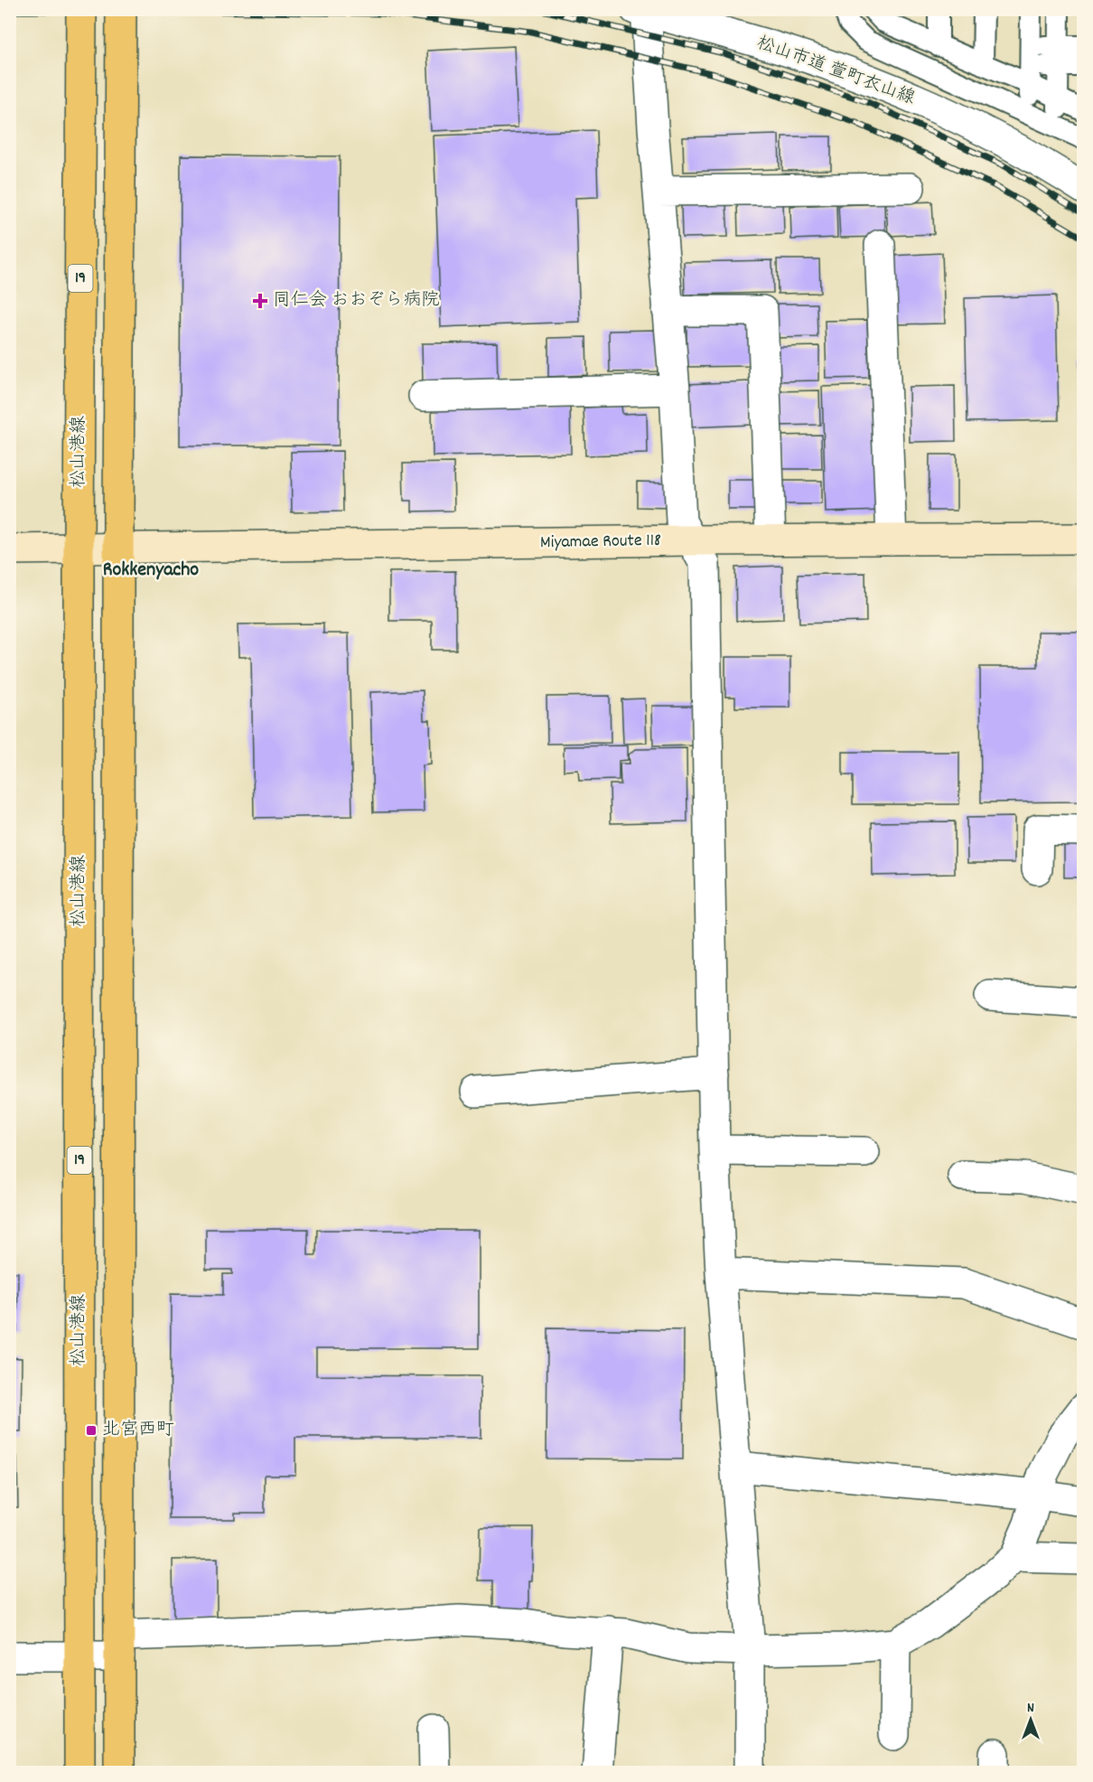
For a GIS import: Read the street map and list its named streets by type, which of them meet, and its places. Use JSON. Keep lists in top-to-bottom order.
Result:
{
  "streets": {
    "main road": ["19", "松山港線"],
    "street": ["松山市道 萱町衣山線", "Miyamae Route 118"]
  },
  "crossings": [
    ["松山港線", "Miyamae Route 118"]
  ],
  "districts": ["Rokkenyacho"],
  "places": {
    "health": ["同仁会 おおぞら病院"],
    "transit": ["北宮西町"]
  },
  "north": "top"
}
